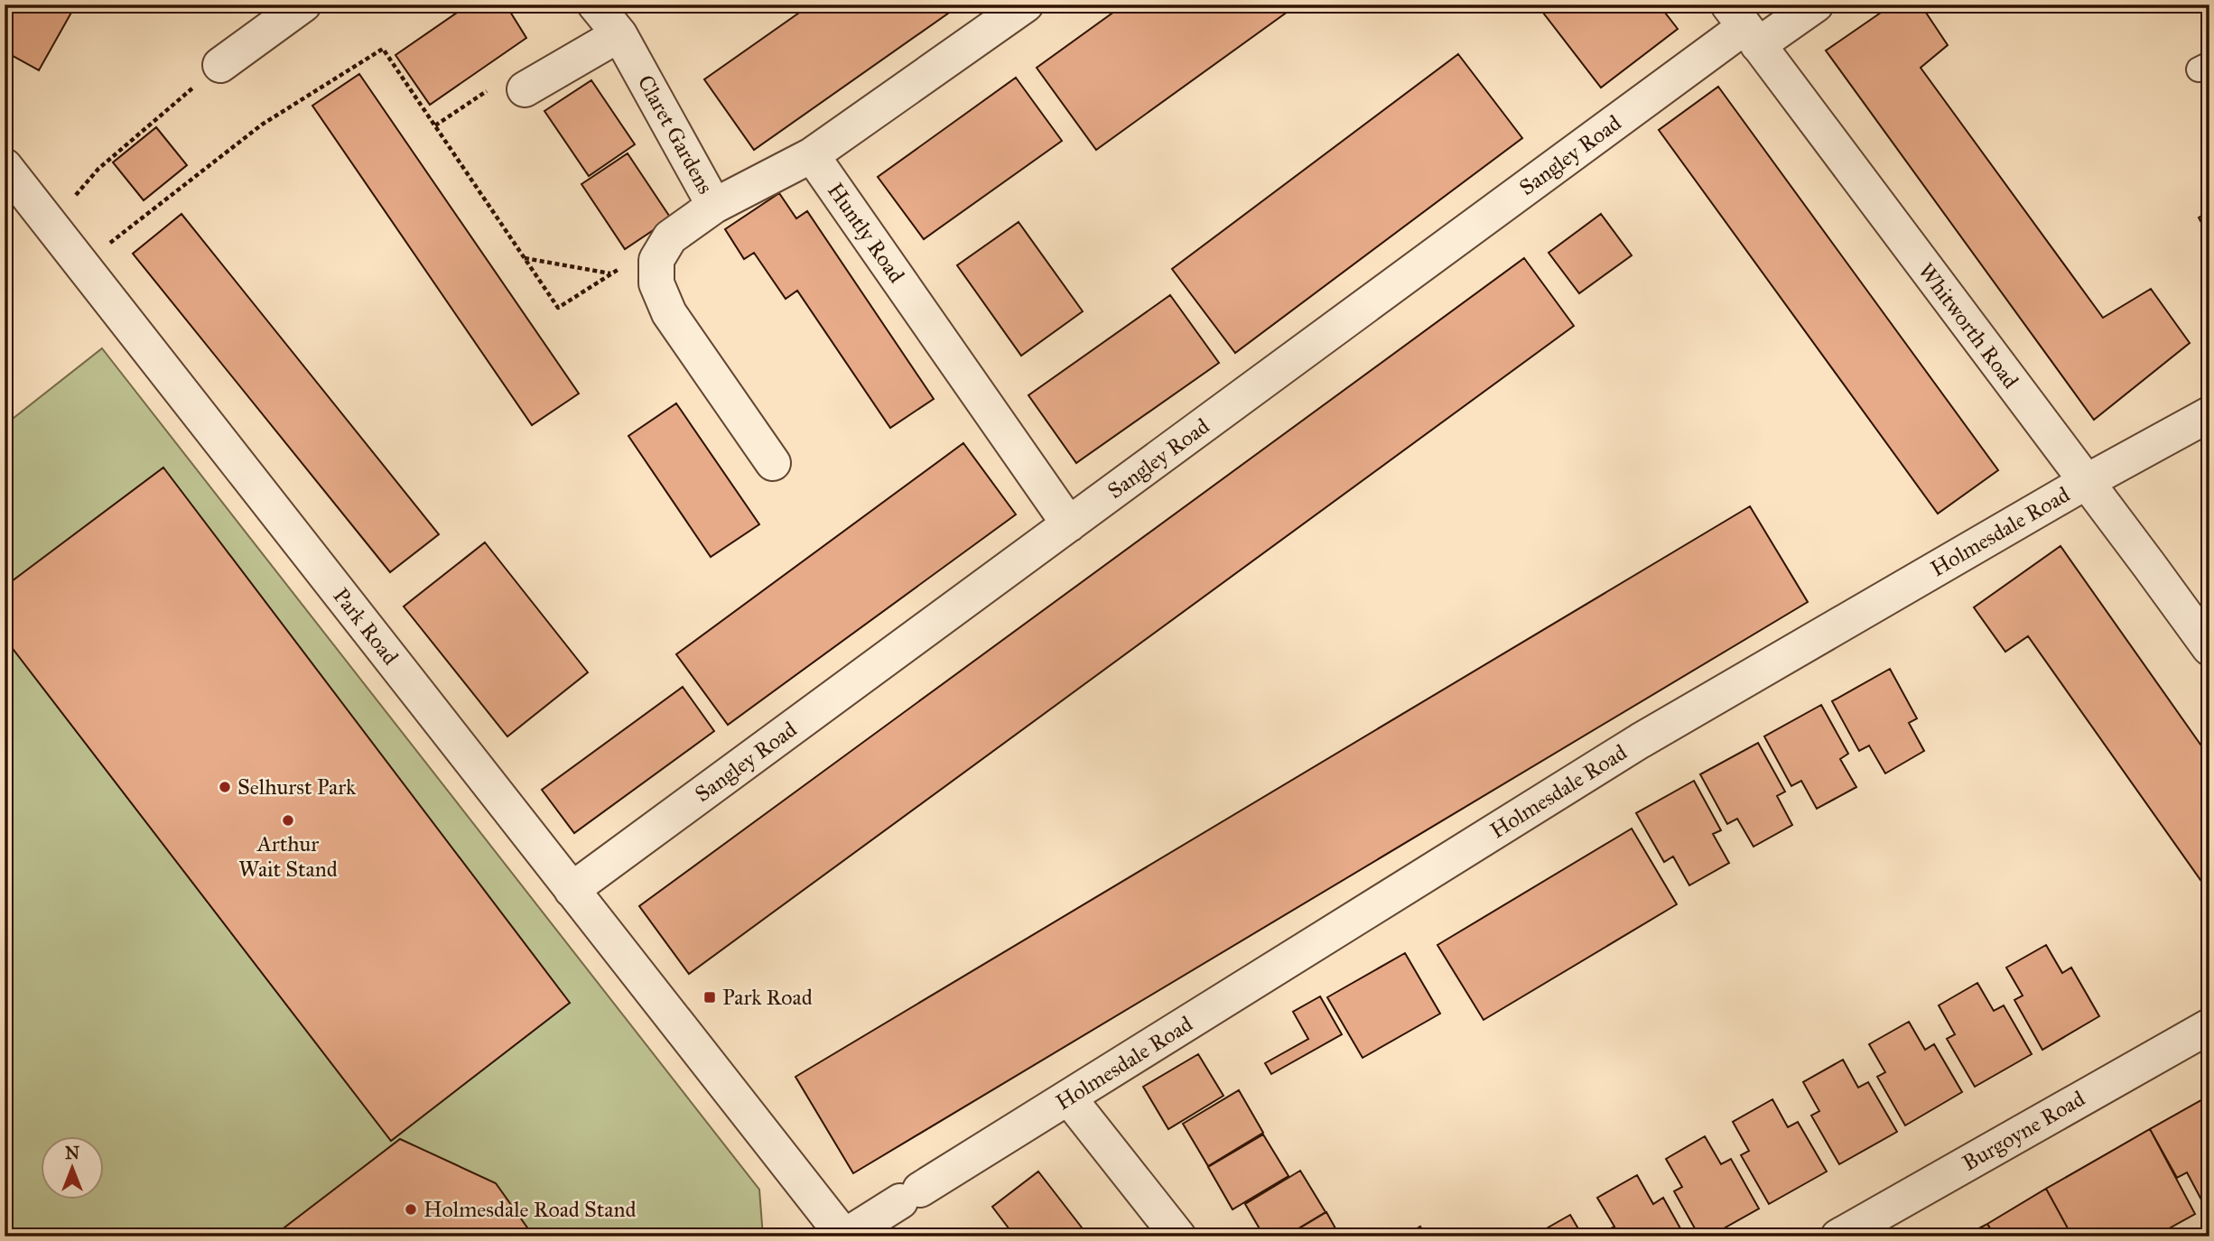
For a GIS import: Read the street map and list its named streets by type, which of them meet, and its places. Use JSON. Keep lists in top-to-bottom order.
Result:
{
  "streets": {
    "street": [
      "Claret Gardens",
      "Sangley Road",
      "Huntly Road",
      "Whitworth Road",
      "Holmesdale Road",
      "Park Road",
      "Burgoyne Road"
    ]
  },
  "crossings": [
    ["Claret Gardens", "Huntly Road"],
    ["Sangley Road", "Huntly Road"],
    ["Sangley Road", "Whitworth Road"],
    ["Sangley Road", "Park Road"],
    ["Whitworth Road", "Holmesdale Road"],
    ["Holmesdale Road", "Park Road"]
  ],
  "places": {
    "other": ["Selhurst Park", "Arthur Wait Stand", "Holmesdale Road Stand"],
    "transit": ["Park Road"]
  },
  "north": "top"
}
